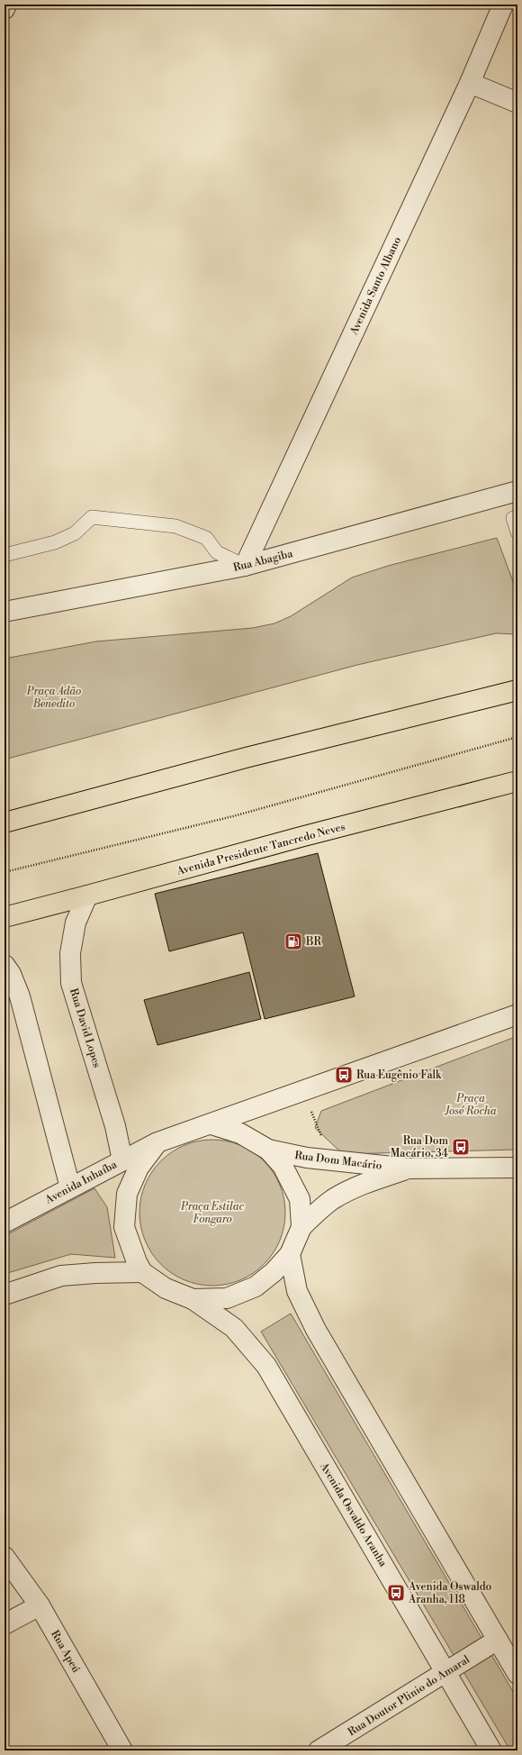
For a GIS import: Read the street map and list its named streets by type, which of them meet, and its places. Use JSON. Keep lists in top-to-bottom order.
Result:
{
  "streets": {
    "highway": ["Avenida Presidente Tancredo Neves"],
    "street": [
      "Avenida Santo Albano",
      "Rua Abagiba",
      "Rua David Lopes",
      "Rua Dom Macário",
      "Avenida Inhaíba",
      "Avenida Osvaldo Aranha",
      "Rua Apeú",
      "Rua Doutor Plinio do Amaral"
    ]
  },
  "crossings": [
    ["Avenida Santo Albano", "Rua Abagiba"],
    ["Avenida Presidente Tancredo Neves", "Rua David Lopes"],
    ["Rua David Lopes", "Avenida Inhaíba"],
    ["Avenida Osvaldo Aranha", "Rua Doutor Plinio do Amaral"]
  ],
  "parks": ["Praça Adão Benedito", "Praça José Rocha", "Praça Estilac Fongaro"],
  "places": {
    "fuel station": ["BR"],
    "bus stop": ["Rua Eugênio Falk", "Rua Dom Macário, 34", "Avenida Oswaldo Aranha, 118"]
  }
}
